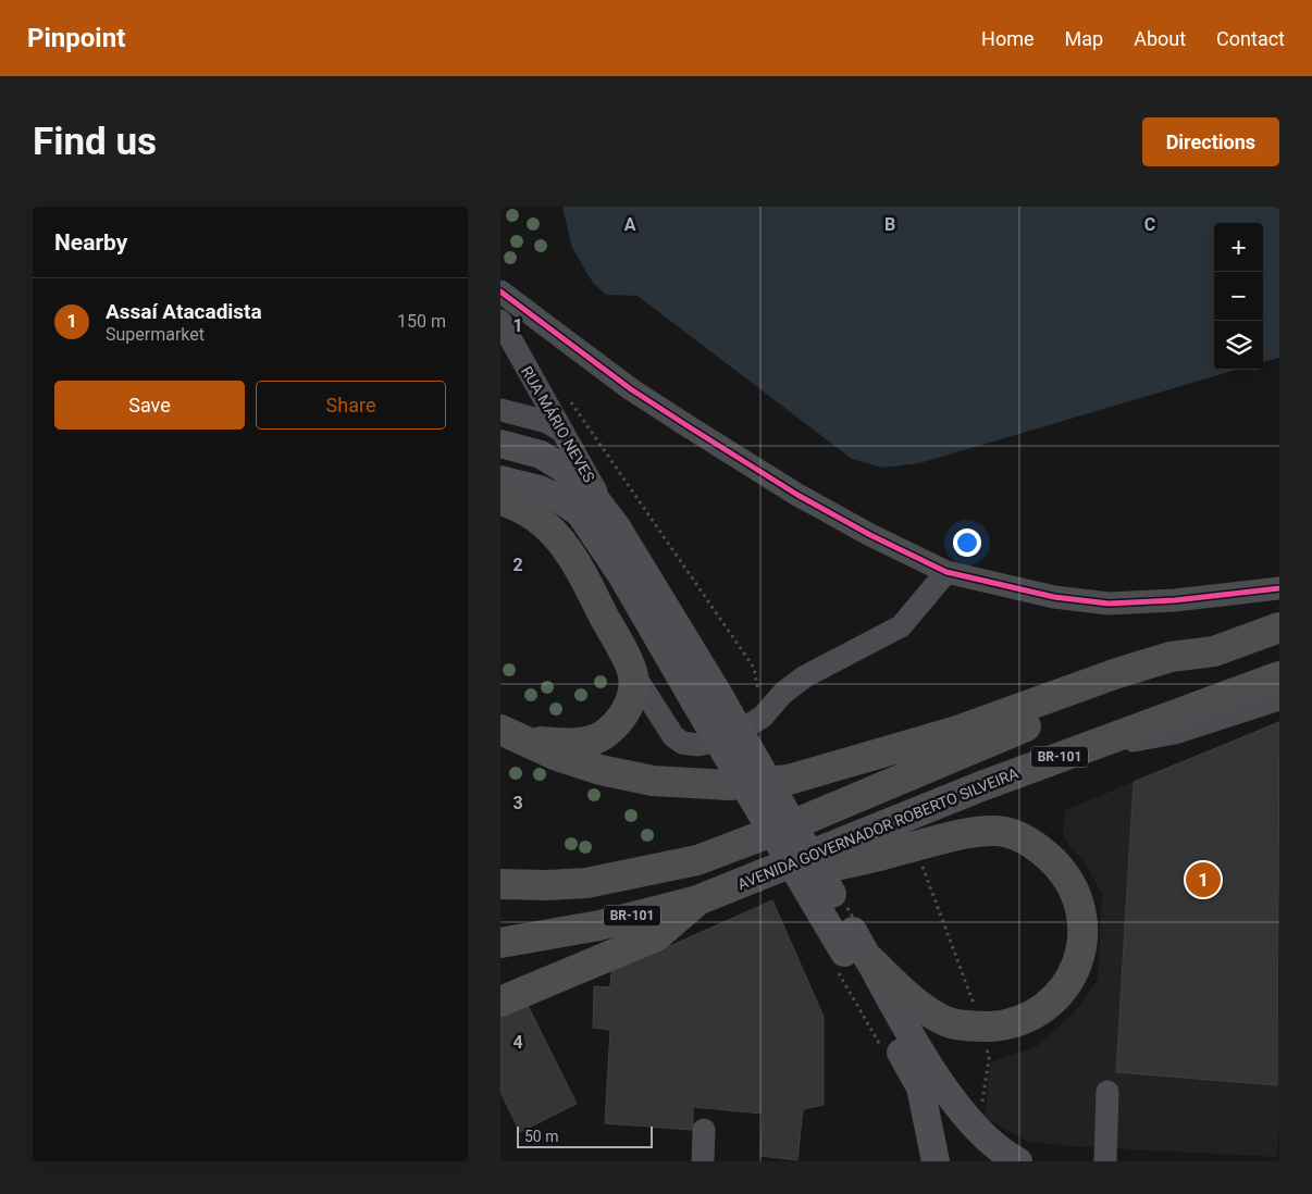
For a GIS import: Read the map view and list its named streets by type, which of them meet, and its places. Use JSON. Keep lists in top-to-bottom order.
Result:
{
  "streets": {
    "highway": ["BR-101", "AVENIDA GOVERNADOR ROBERTO SILVEIRA"],
    "street": ["RUA MÁRIO NEVES"]
  },
  "scale_bar": "50 m",
  "page": {
    "header": "Pinpoint",
    "nav": [
      "Home",
      "Map",
      "About",
      "Contact"
    ],
    "buttons": [
      "Directions",
      ["Save", "Share"]
    ],
    "title": "Find us",
    "heading": "Nearby",
    "map_buttons": ["+", "−"],
    "list": [
      {
        "mark": "1",
        "name": "Assaí Atacadista",
        "note": "Supermarket",
        "value": "150 m"
      }
    ],
    "pins": "1",
    "scale": "50 m"
  },
  "grid": {
    "columns": ["A", "B", "C"],
    "rows": [
      "1",
      "2",
      "3",
      "4"
    ]
  }
}
